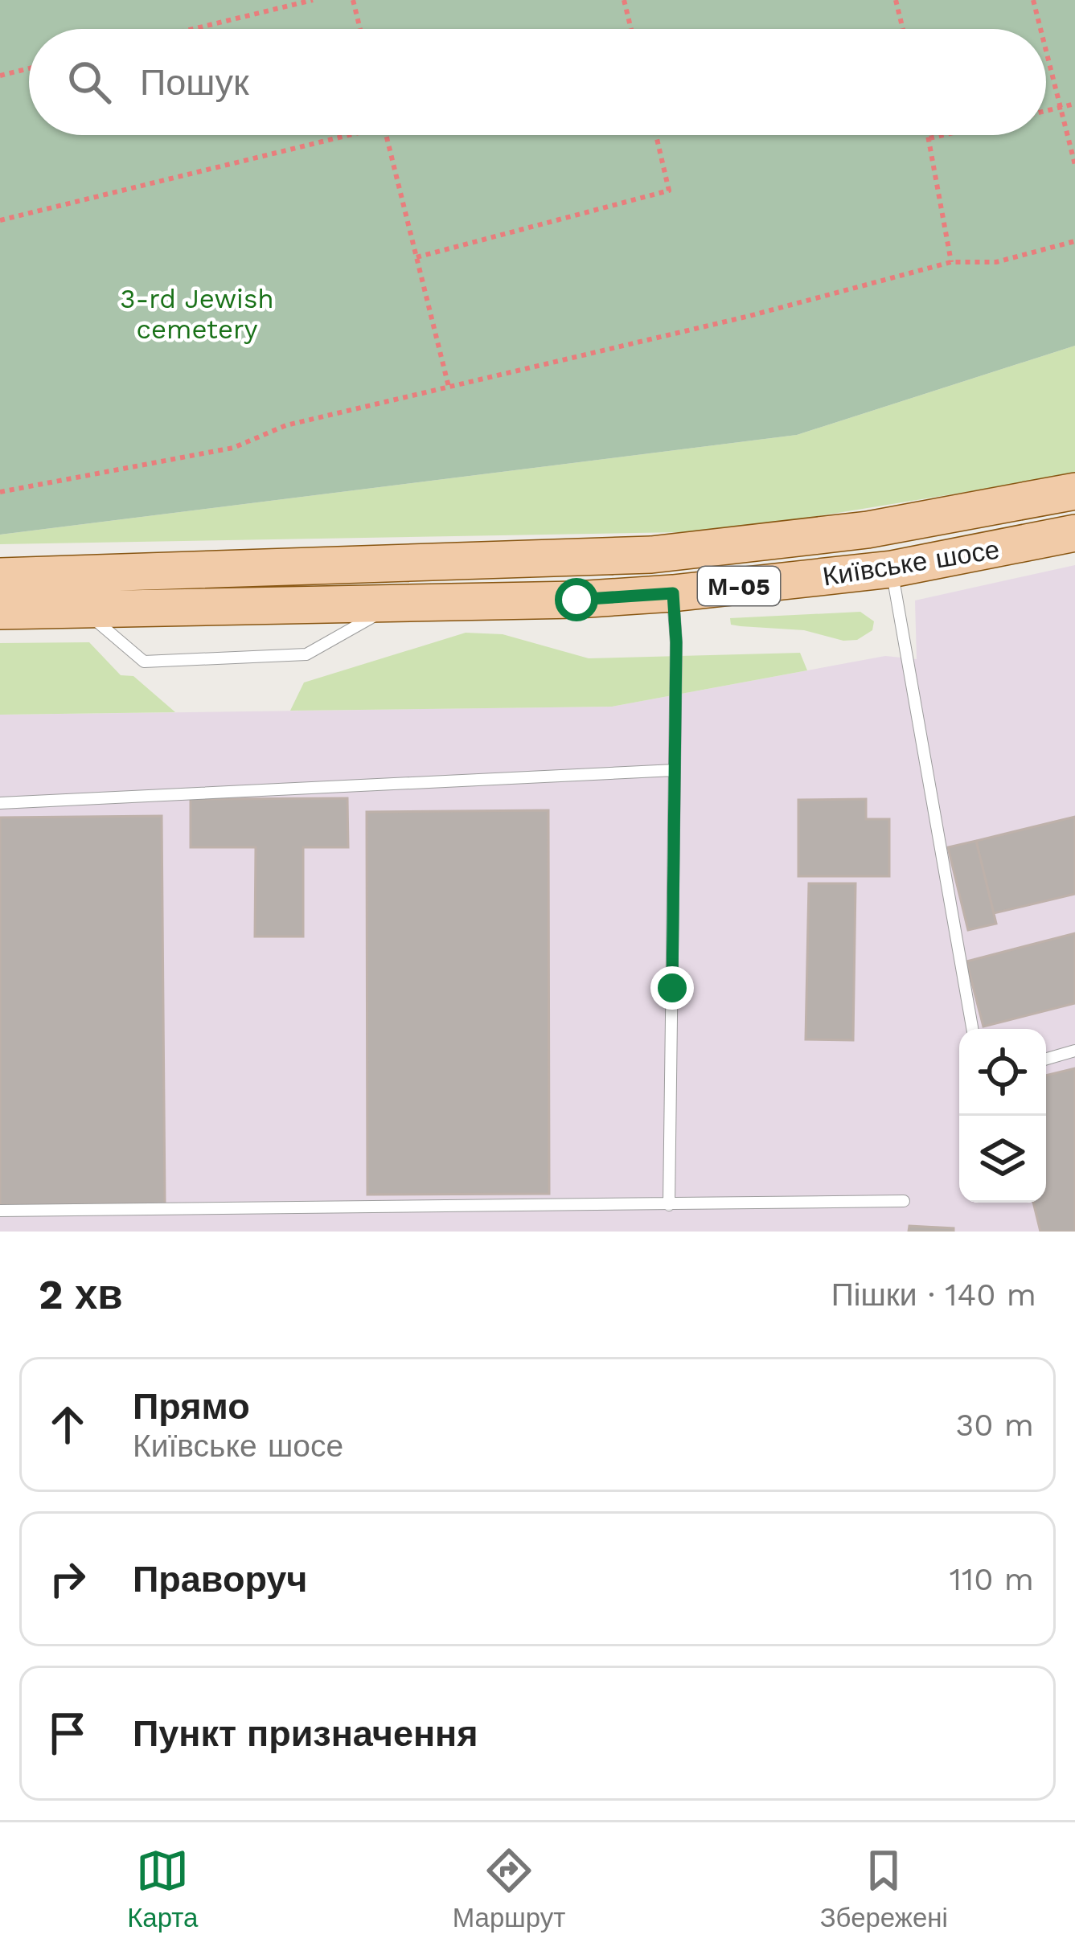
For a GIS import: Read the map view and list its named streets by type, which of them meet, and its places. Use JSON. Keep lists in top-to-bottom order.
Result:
{
  "streets": {
    "main road": ["Київське шосе", "М-05"]
  },
  "crossings": [
    ["Київське шосе", "М-05"]
  ],
  "parks": ["3-rd Jewish cemetery"],
  "page": {
    "search": "Пошук",
    "heading": ["2 хв", "Пішки · 140 m"],
    "list": [
      ["Прямо", "Київське шосе", "30 m"],
      ["Праворуч", "110 m"],
      "Пункт призначення"
    ],
    "nav": ["Карта", "Маршрут", "Збережені"]
  }
}
